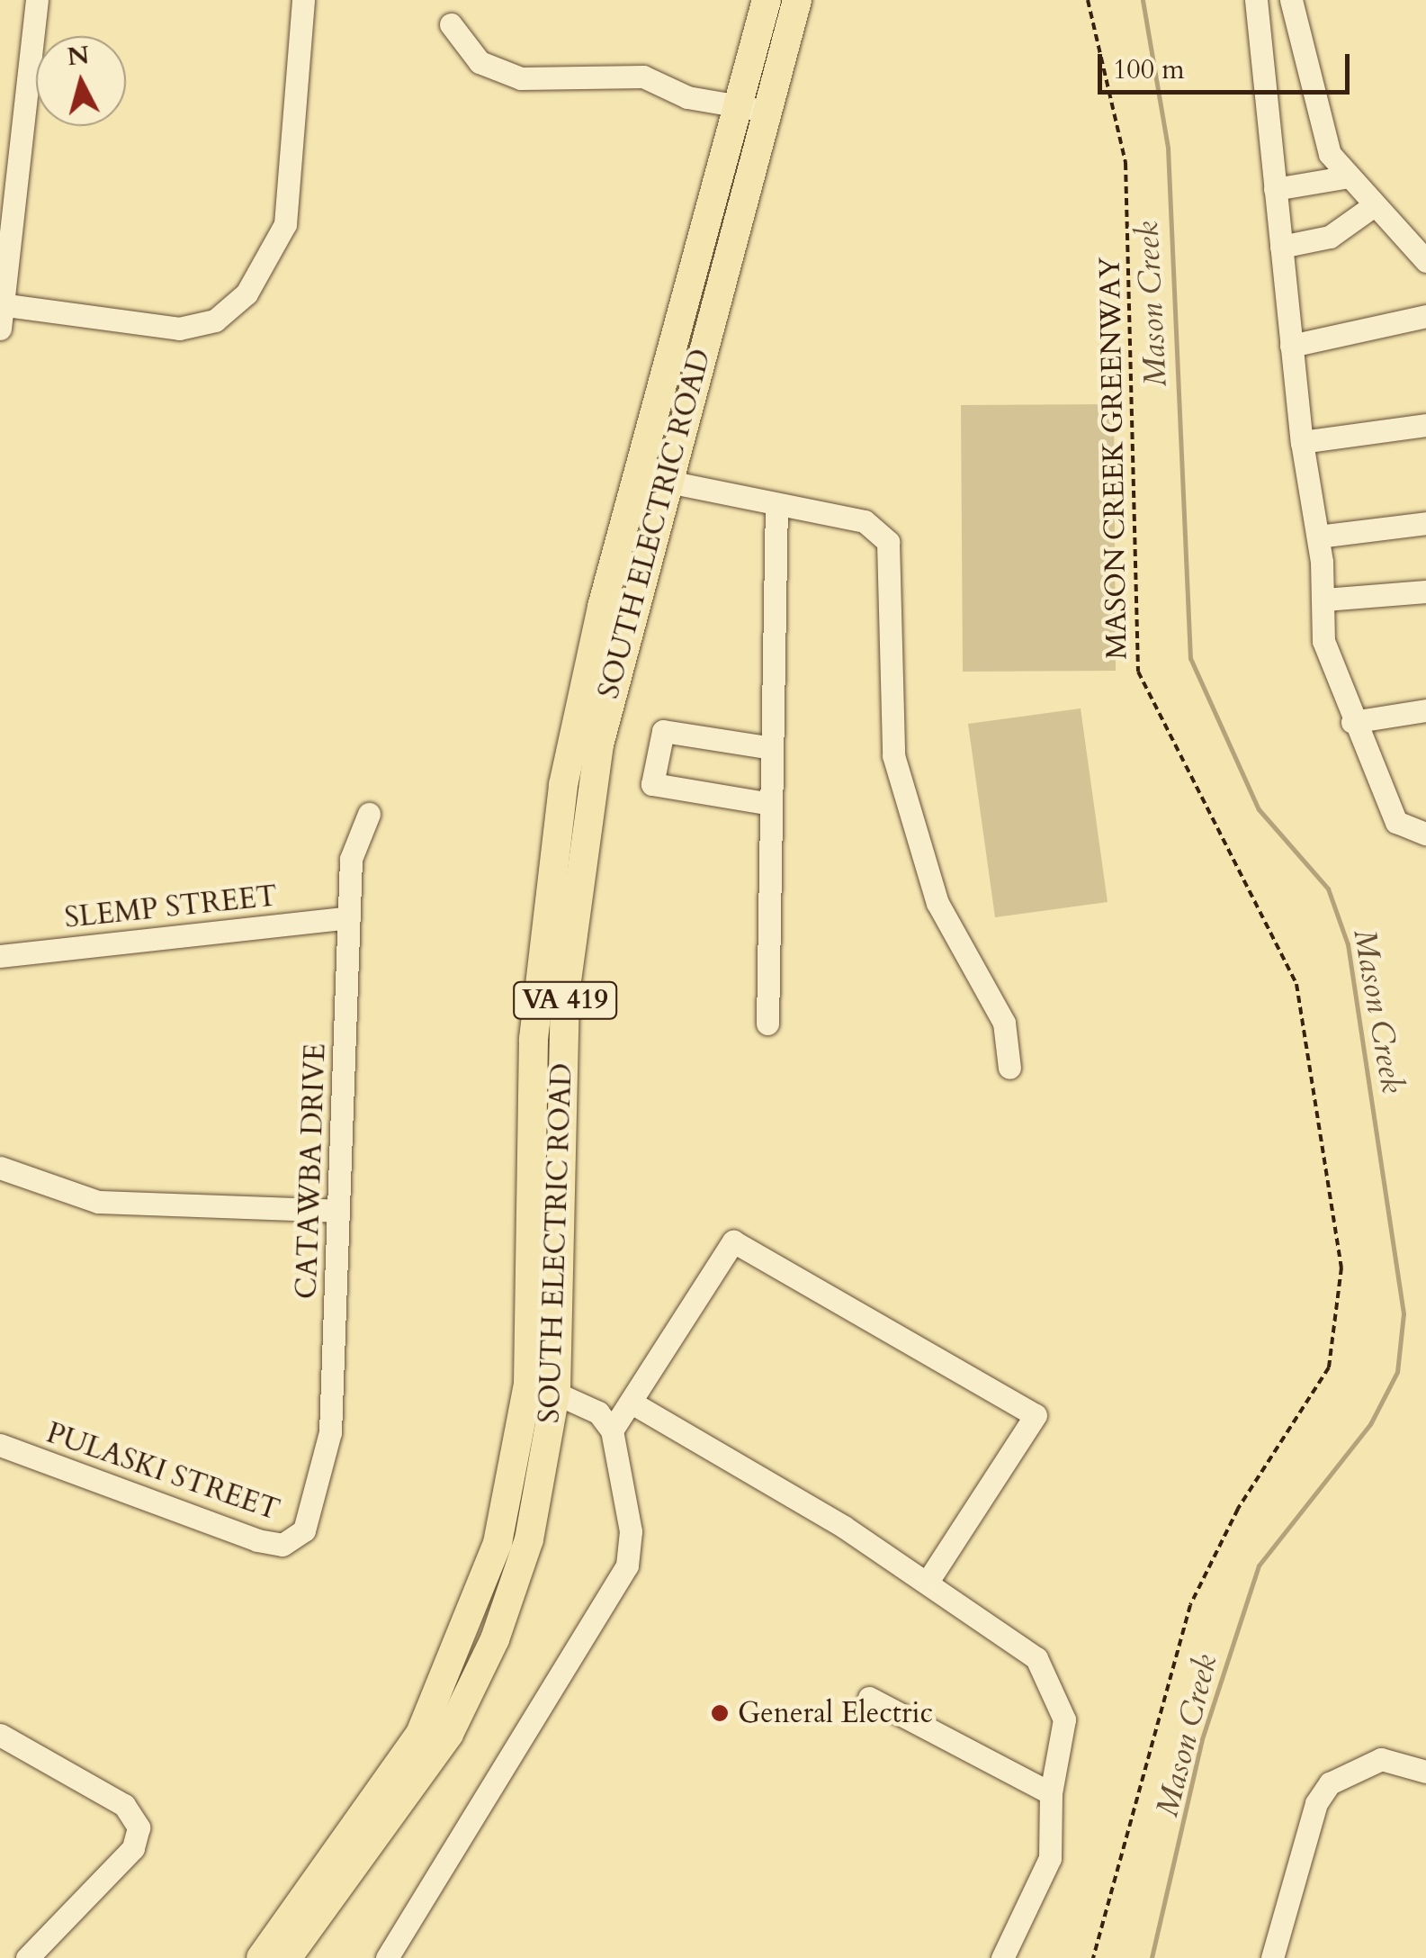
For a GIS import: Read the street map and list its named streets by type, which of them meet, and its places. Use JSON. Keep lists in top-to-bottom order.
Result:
{
  "streets": {
    "main road": ["SOUTH ELECTRIC ROAD", "VA 419"],
    "street": ["SLEMP STREET", "CATAWBA DRIVE", "PULASKI STREET"],
    "path": ["MASON CREEK GREENWAY"]
  },
  "crossings": [
    ["SLEMP STREET", "CATAWBA DRIVE"],
    ["CATAWBA DRIVE", "PULASKI STREET"]
  ],
  "water": ["Mason Creek"],
  "places": ["General Electric"],
  "scale_bar": "100 m",
  "north": "top"
}
